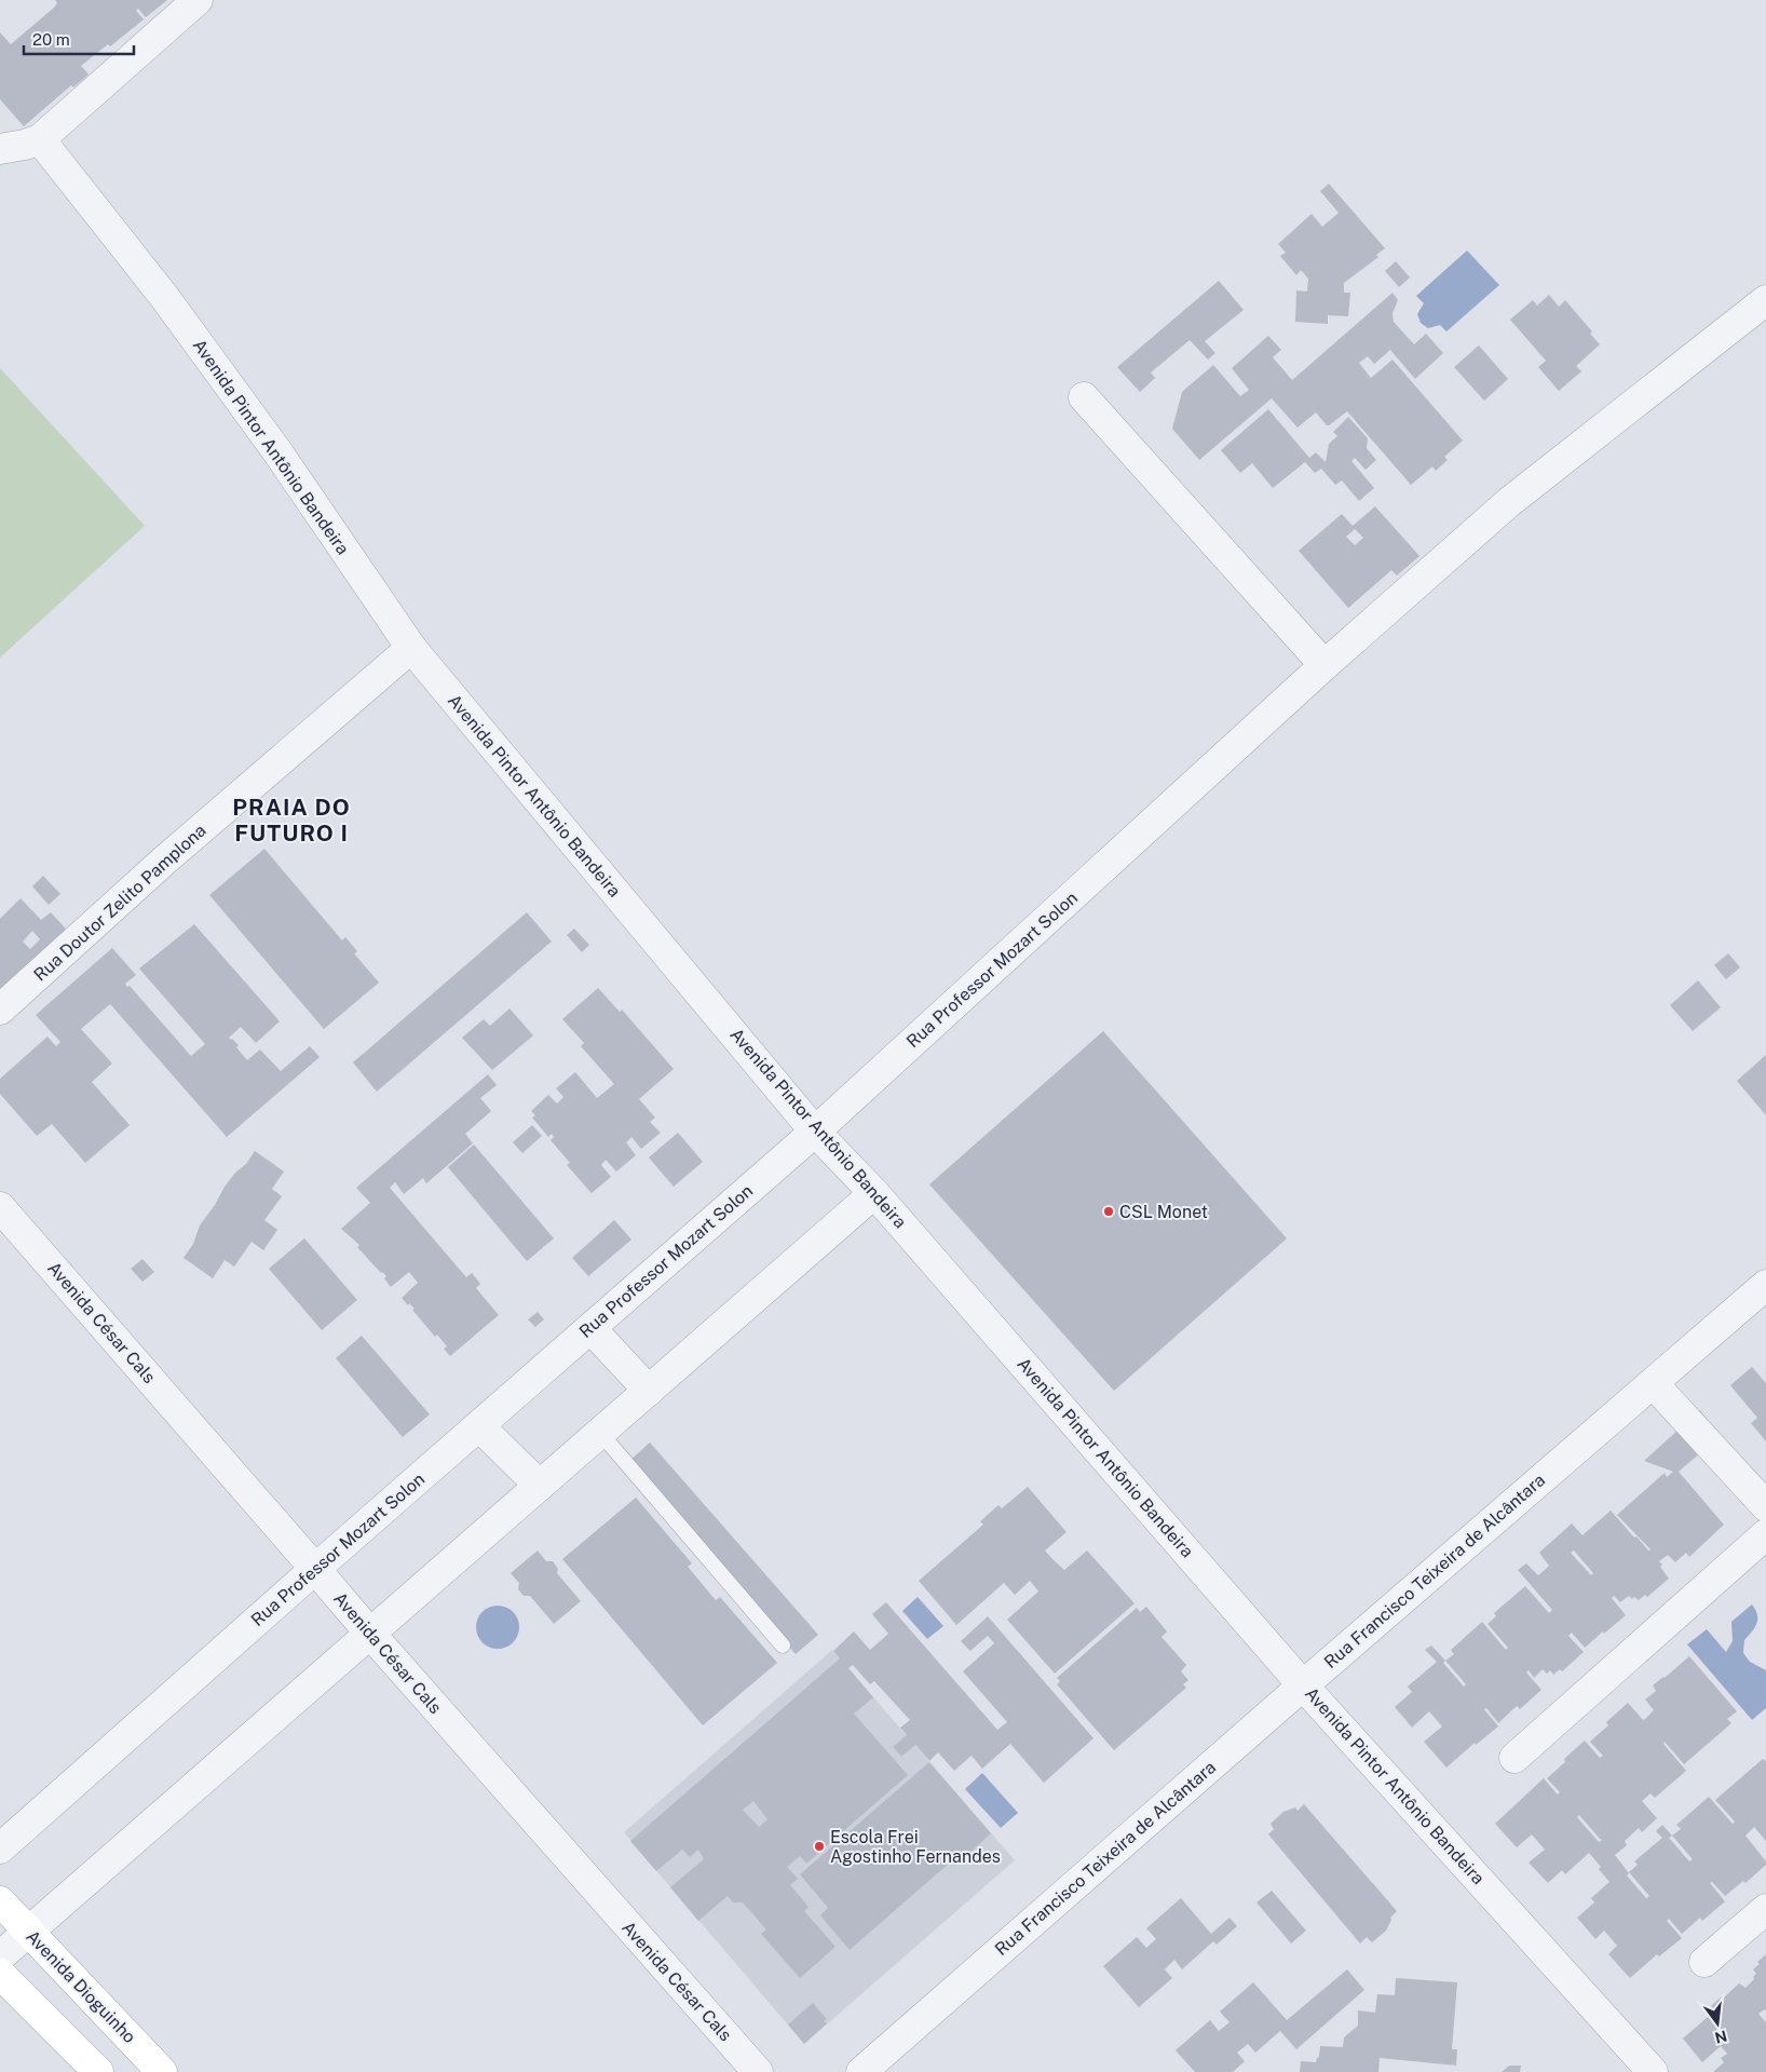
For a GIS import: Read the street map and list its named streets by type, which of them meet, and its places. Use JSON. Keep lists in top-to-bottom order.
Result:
{
  "streets": {
    "main road": ["Avenida Dioguinho"],
    "street": [
      "Avenida Pintor Antônio Bandeira",
      "Rua Doutor Zelito Pamplona",
      "Rua Professor Mozart Solon",
      "Avenida César Cals",
      "Rua Francisco Teixeira de Alcântara"
    ]
  },
  "crossings": [
    ["Avenida Pintor Antônio Bandeira", "Rua Doutor Zelito Pamplona"],
    ["Avenida Pintor Antônio Bandeira", "Rua Professor Mozart Solon"],
    ["Avenida Pintor Antônio Bandeira", "Rua Francisco Teixeira de Alcântara"],
    ["Rua Professor Mozart Solon", "Avenida César Cals"]
  ],
  "districts": ["PRAIA DO FUTURO I"],
  "places": ["CSL Monet", "Escola Frei Agostinho Fernandes"],
  "scale_bar": "20 m",
  "north": "bottom"
}
